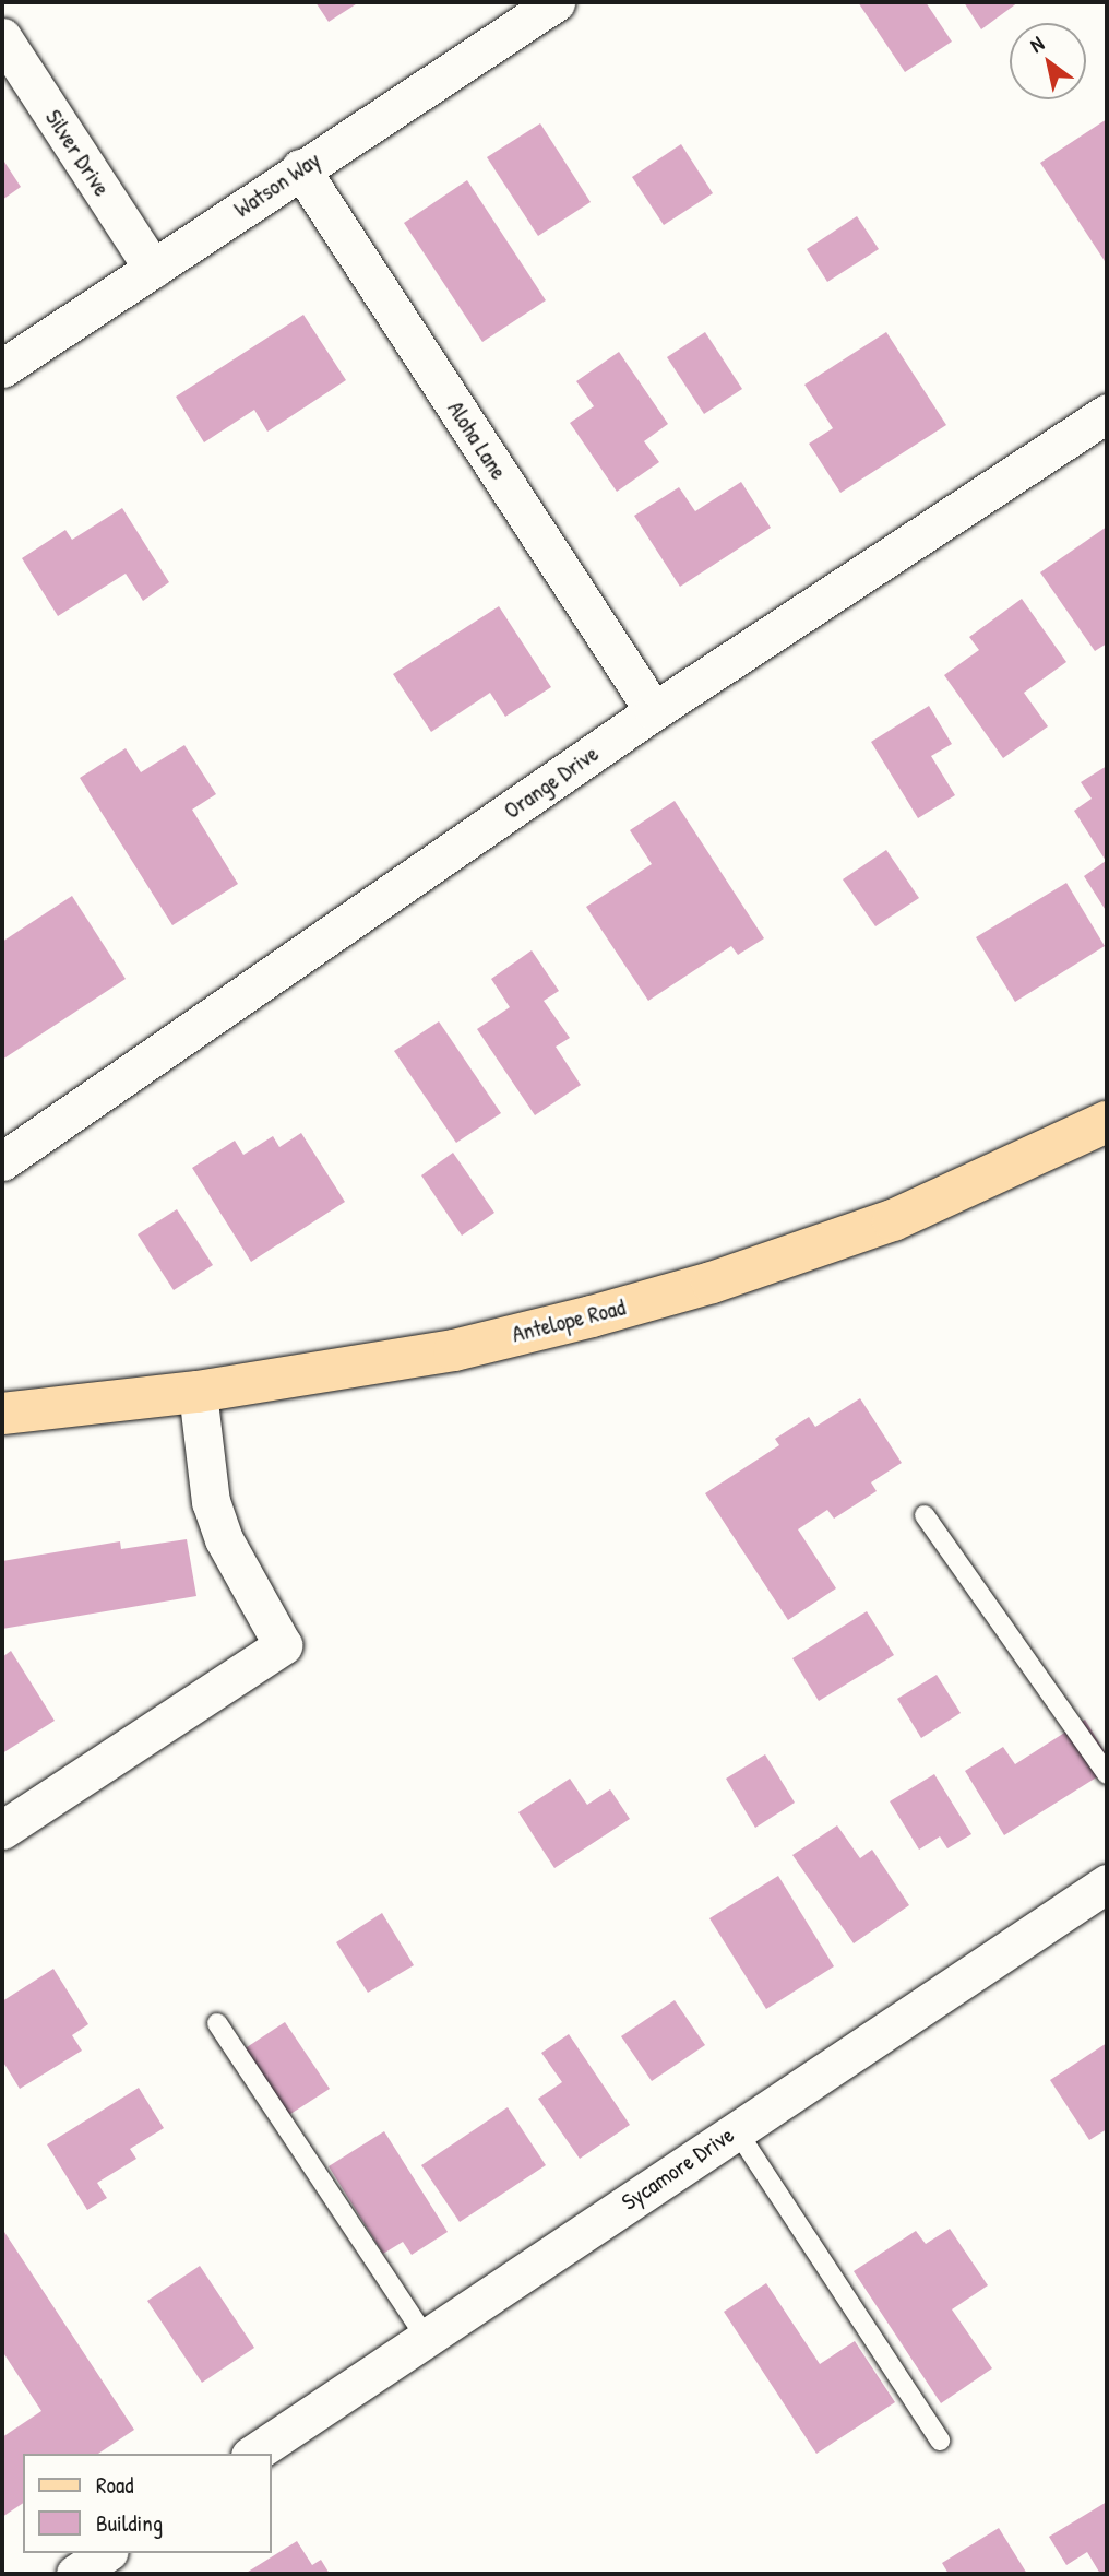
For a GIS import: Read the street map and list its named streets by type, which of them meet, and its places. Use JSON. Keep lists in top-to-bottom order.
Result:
{
  "streets": {
    "main road": ["Antelope Road"],
    "street": [
      "Silver Drive",
      "Watson Way",
      "Aloha Lane",
      "Orange Drive",
      "Sycamore Drive"
    ]
  },
  "crossings": [
    ["Silver Drive", "Watson Way"],
    ["Watson Way", "Aloha Lane"],
    ["Aloha Lane", "Orange Drive"]
  ],
  "legend": ["Road", "Building"],
  "north": "top left"
}
